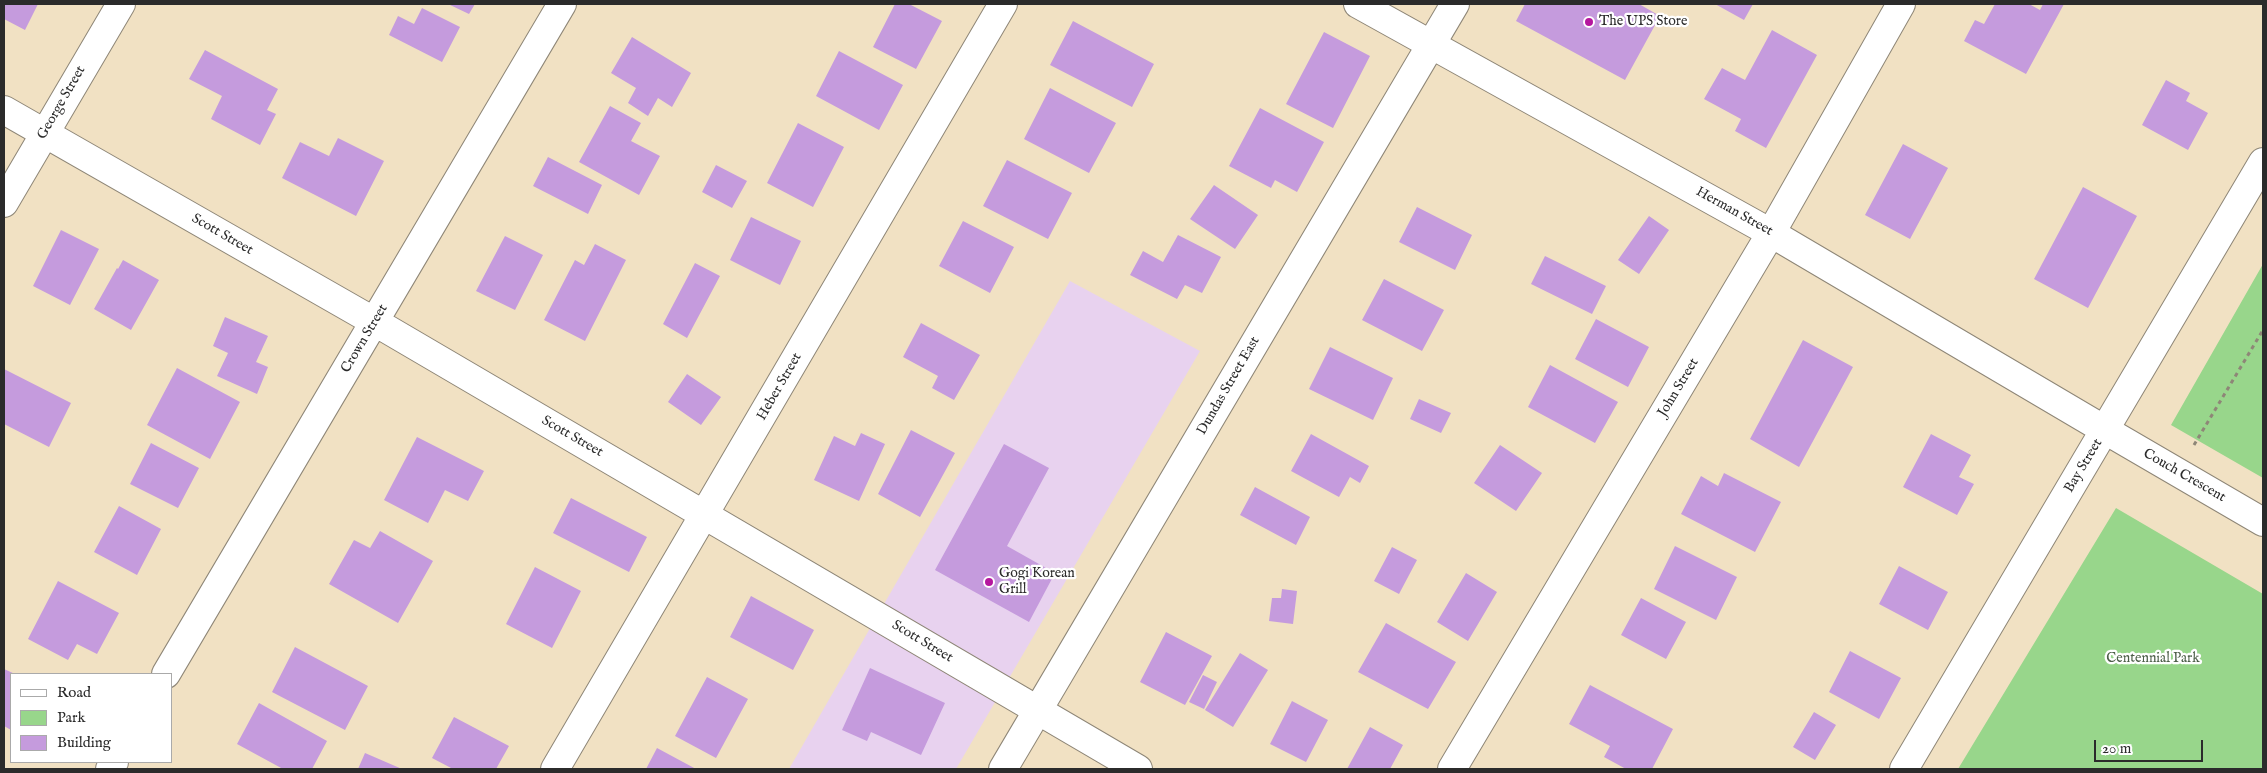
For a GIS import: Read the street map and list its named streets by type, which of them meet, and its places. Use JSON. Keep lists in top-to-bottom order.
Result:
{
  "streets": {
    "street": [
      "George Street",
      "Herman Street",
      "Scott Street",
      "Crown Street",
      "Dundas Street East",
      "Heber Street",
      "John Street",
      "Bay Street",
      "Couch Crescent"
    ]
  },
  "crossings": [
    ["George Street", "Scott Street"],
    ["Herman Street", "Dundas Street East"],
    ["Herman Street", "John Street"],
    ["Herman Street", "Bay Street"],
    ["Herman Street", "Couch Crescent"],
    ["Scott Street", "Crown Street"],
    ["Scott Street", "Dundas Street East"],
    ["Scott Street", "Heber Street"],
    ["Bay Street", "Couch Crescent"]
  ],
  "parks": ["Centennial Park"],
  "places": ["The UPS Store", "Gogi Korean Grill"],
  "legend": ["Road", "Park", "Building"],
  "scale_bar": "20 m"
}
